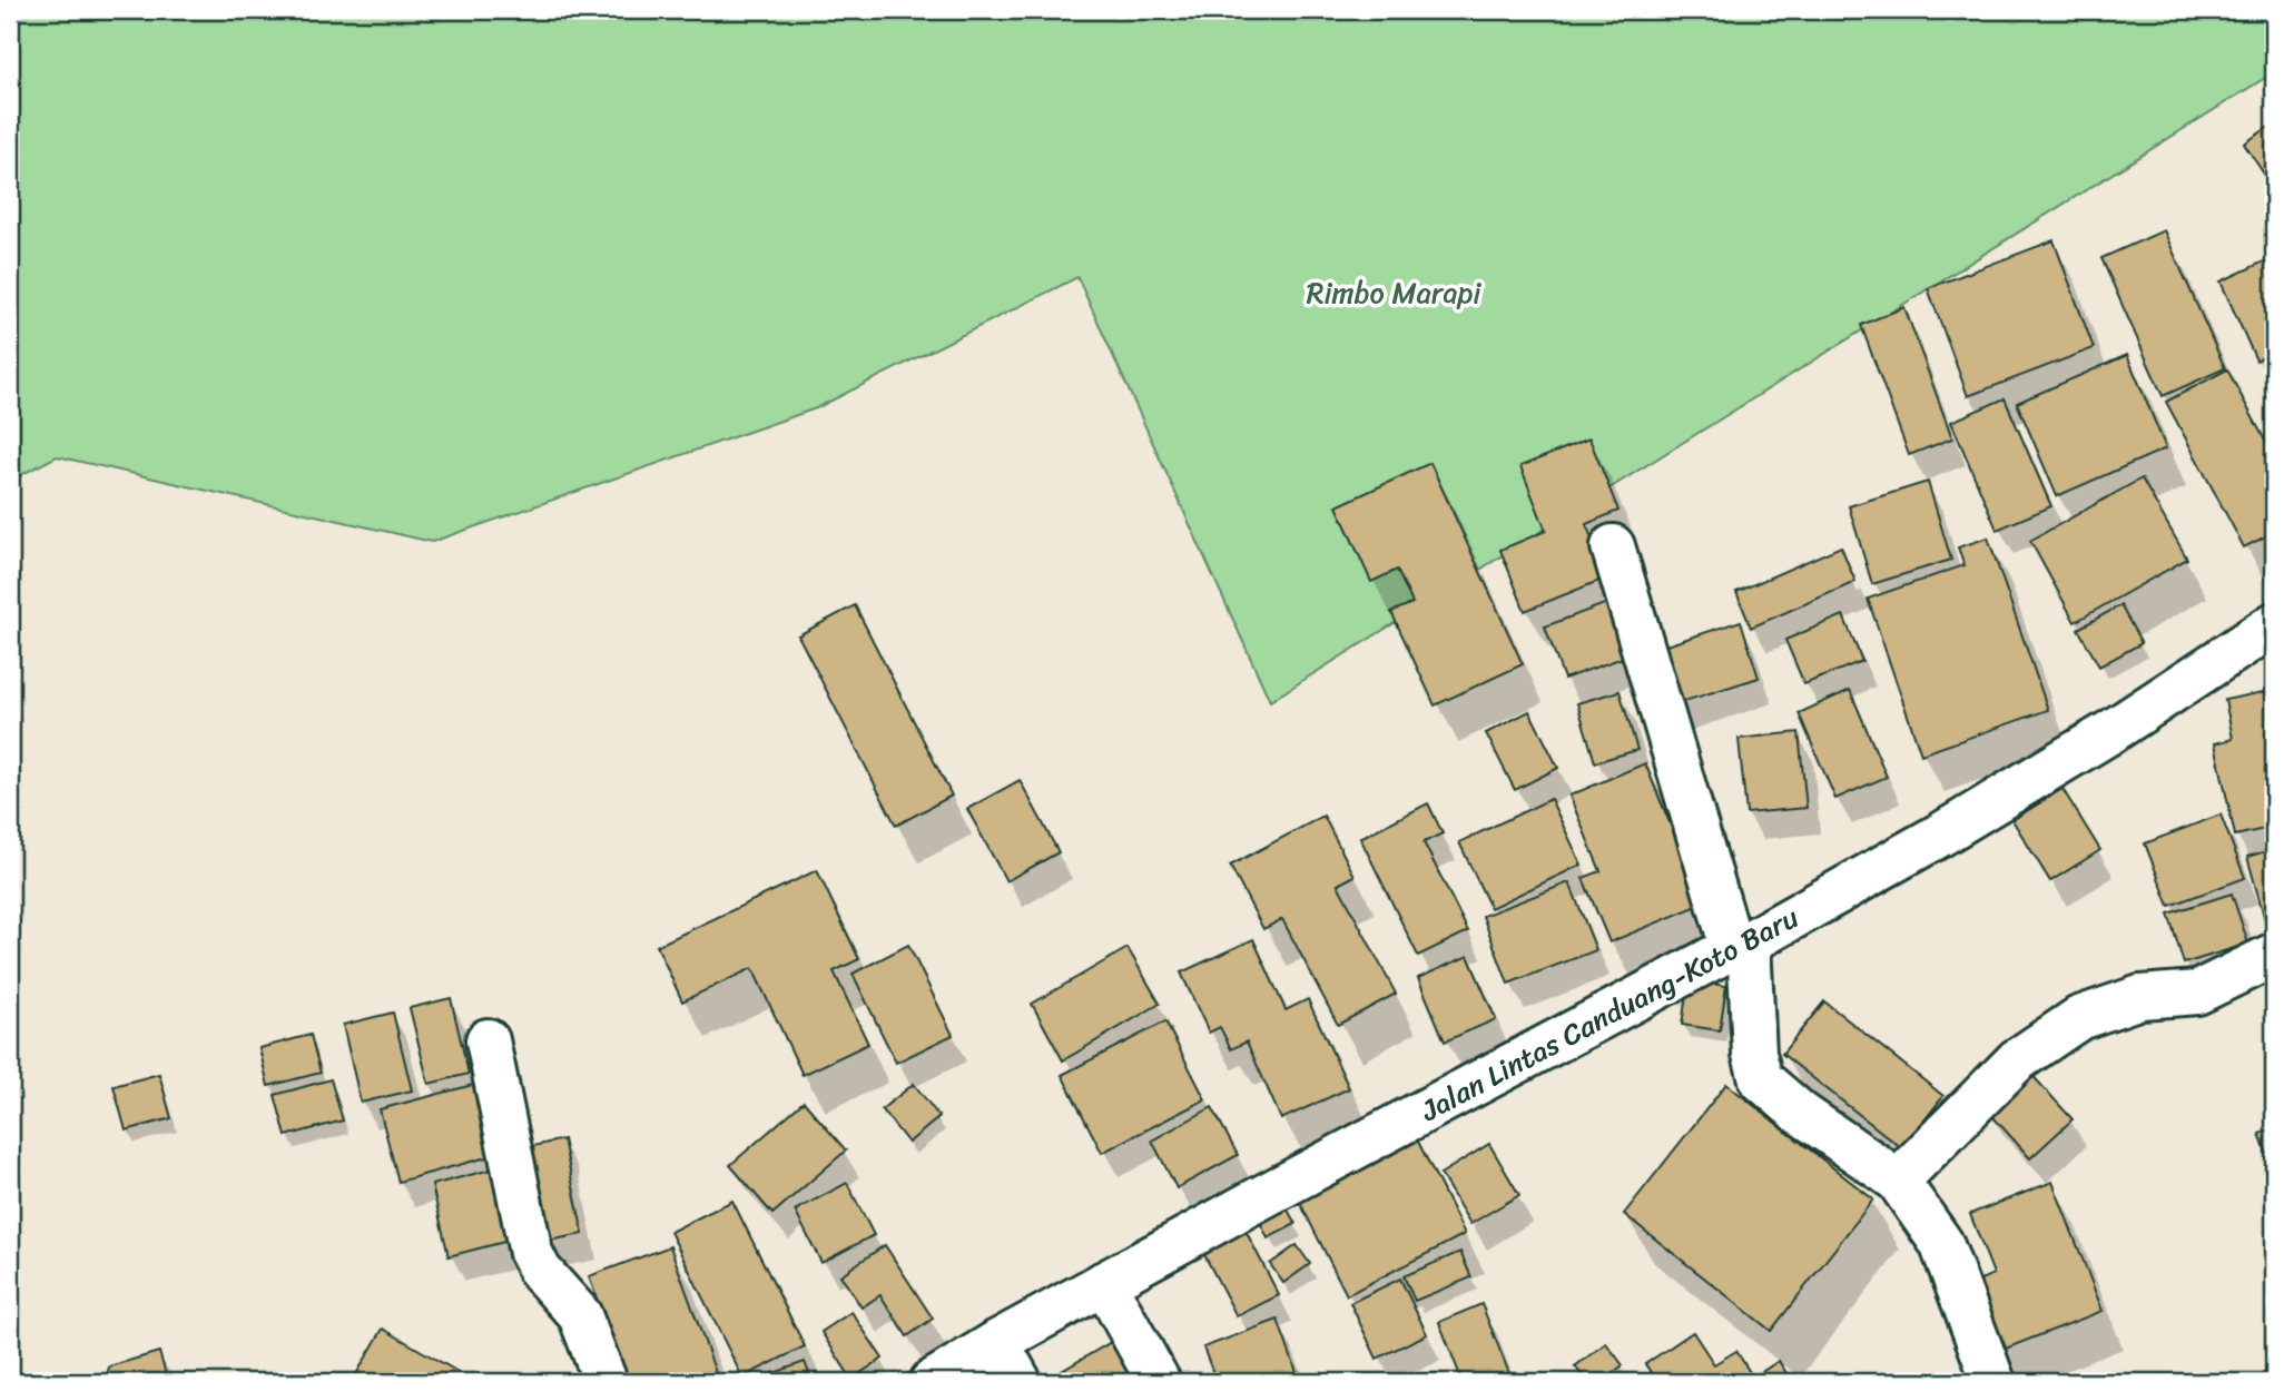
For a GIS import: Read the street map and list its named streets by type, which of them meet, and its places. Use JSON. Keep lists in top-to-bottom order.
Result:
{
  "streets": {
    "street": ["Jalan Lintas Canduang-Koto Baru"]
  },
  "parks": ["Rimbo Marapi"]
}
